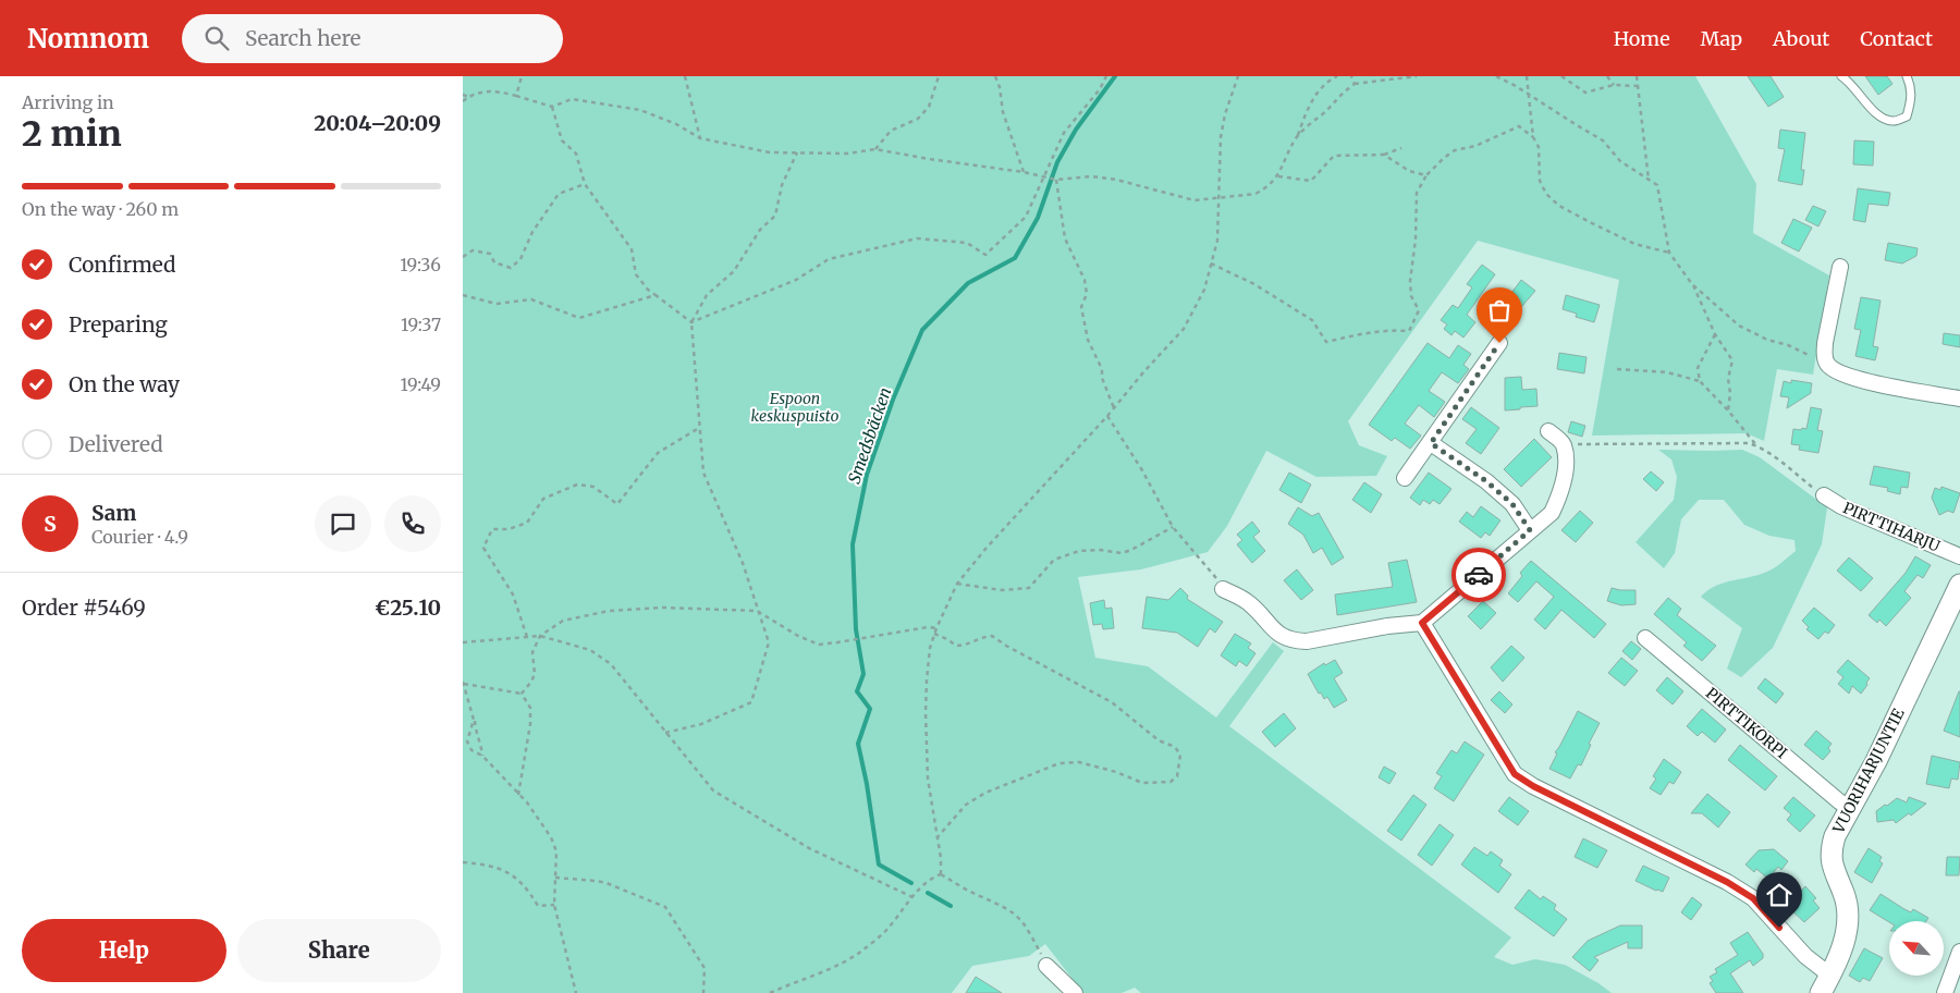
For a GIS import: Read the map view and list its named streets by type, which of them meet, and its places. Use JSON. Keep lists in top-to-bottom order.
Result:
{
  "streets": {
    "street": ["PIRTTIHARJU", "PIRTTIKORPI", "VUORIHARJUNTIE"]
  },
  "crossings": [
    ["PIRTTIKORPI", "VUORIHARJUNTIE"]
  ],
  "water": ["Smedsbäcken"],
  "parks": ["Espoon keskuspuisto"],
  "north": "top left",
  "page": {
    "header": "Nomnom",
    "search": "Search here",
    "nav": [
      "Home",
      "Map",
      "About",
      "Contact"
    ],
    "heading": ["2 min", "Arriving in", "20:04–20:09"],
    "panel": [
      "Sam",
      "Courier · 4.9",
      "Order #5469",
      "€25.10"
    ],
    "bar": "On the way · 260 m",
    "list": [
      ["Confirmed", "19:36"],
      ["Preparing", "19:37"],
      ["On the way", "19:49"],
      "Delivered"
    ],
    "round": "S",
    "buttons": ["Help", "Share"]
  }
}
